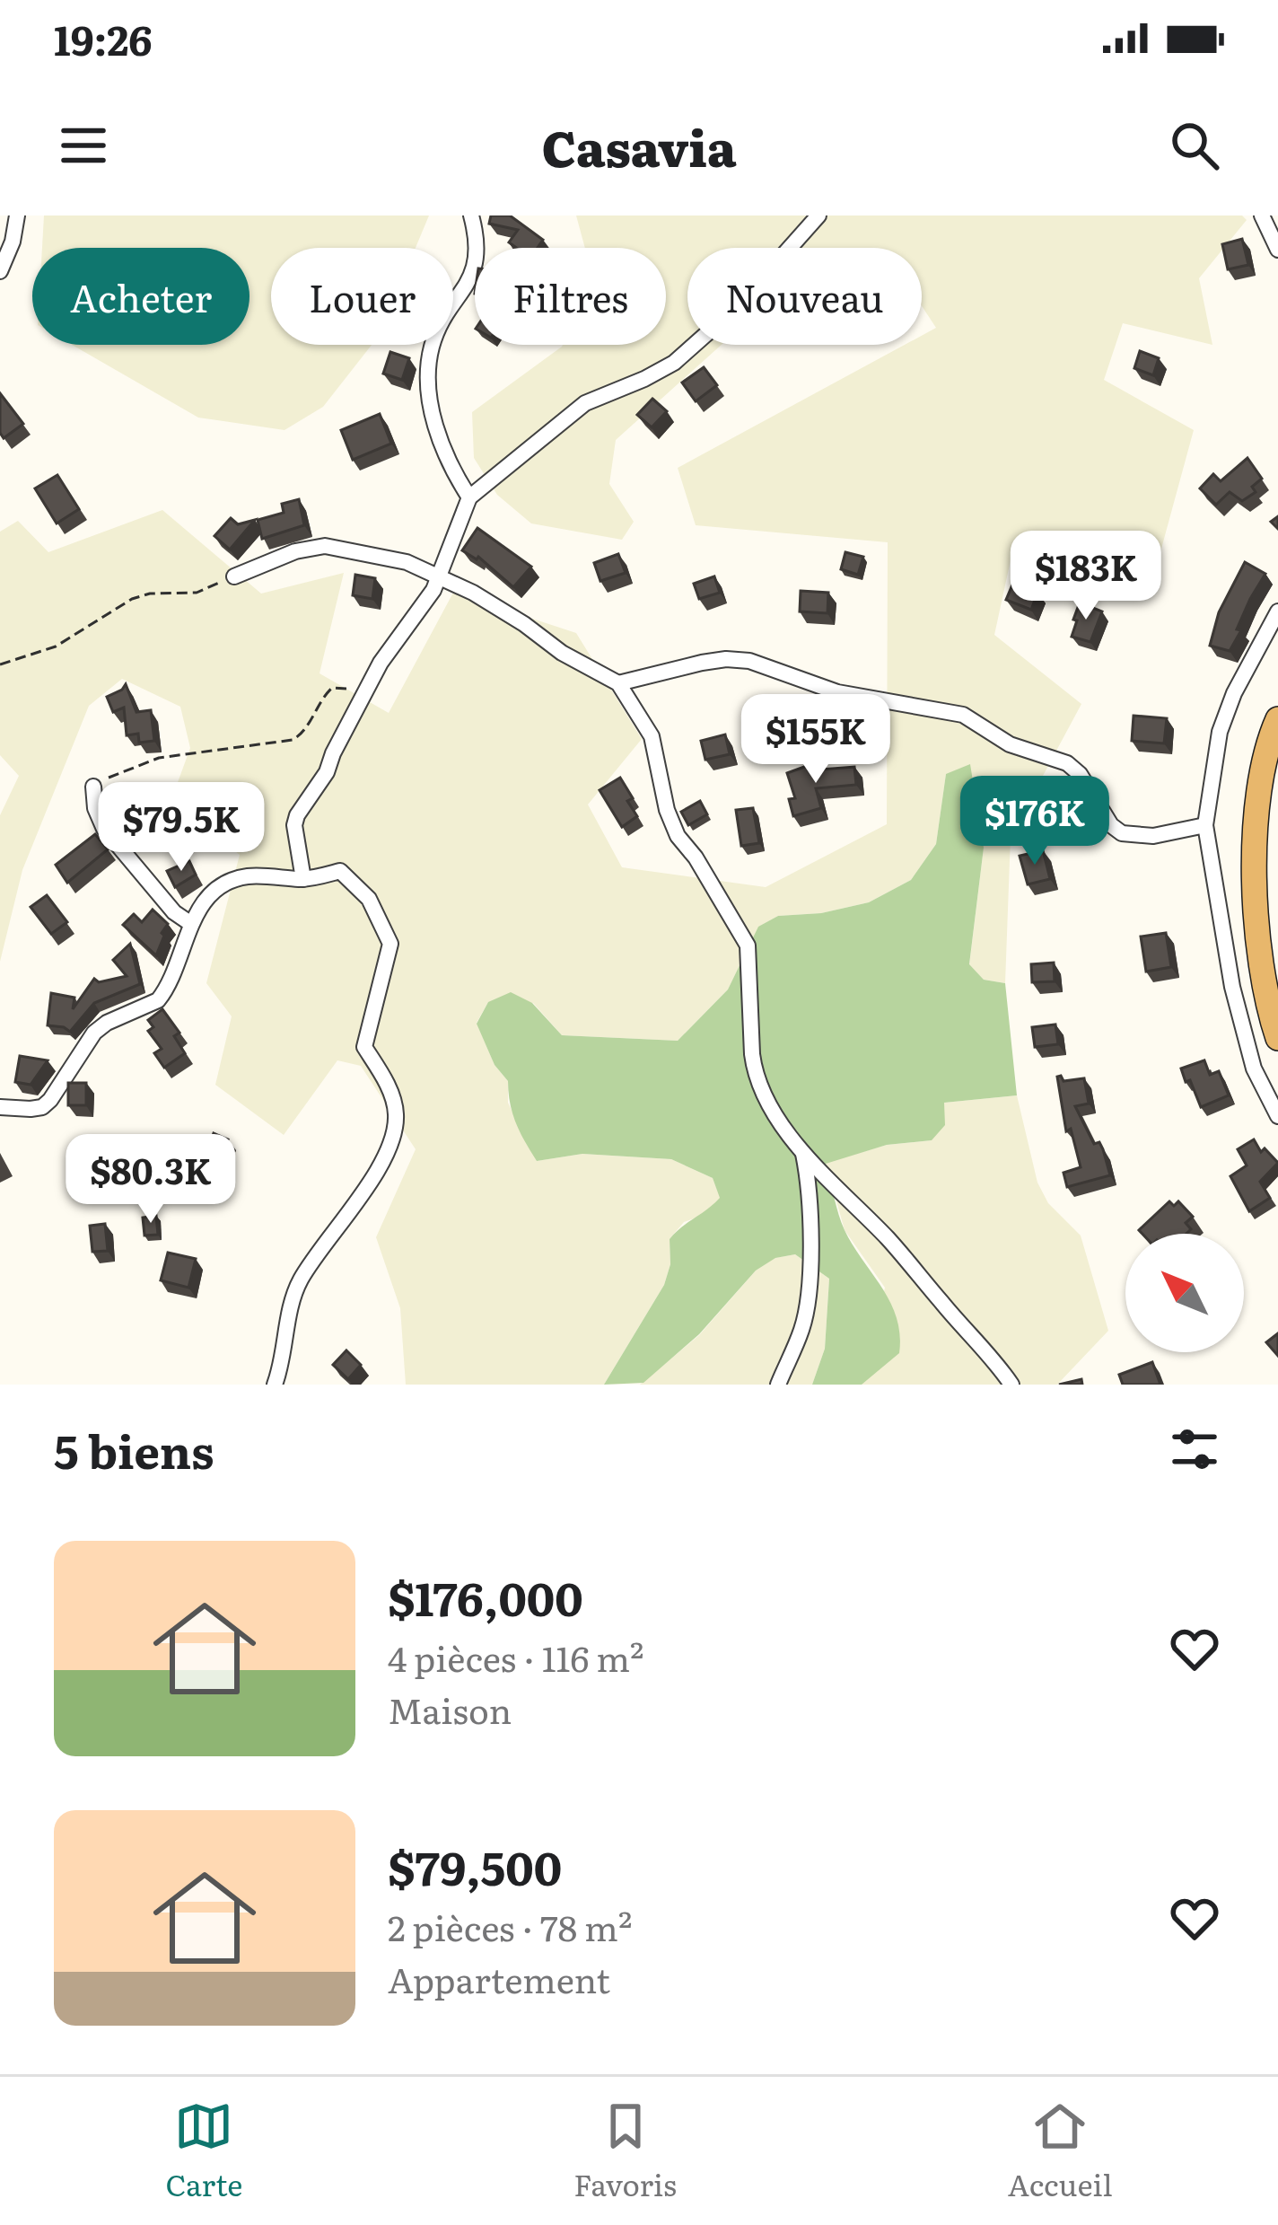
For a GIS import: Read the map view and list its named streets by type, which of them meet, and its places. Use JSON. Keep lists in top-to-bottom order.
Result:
{
  "north": "top left",
  "page": {
    "status": "19:26",
    "header": "Casavia",
    "chip": [
      "Acheter",
      "Louer",
      "Filtres",
      "Nouveau"
    ],
    "price": [
      "$183K",
      "$155K",
      "$176K",
      "$79.5K",
      "$80.3K"
    ],
    "heading": "5 biens",
    "list": [
      {
        "name": "$176,000",
        "note": "4 pièces · 116 m² · Maison"
      },
      {
        "name": "$79,500",
        "note": "2 pièces · 78 m² · Appartement"
      }
    ],
    "tabs": ["Carte", "Favoris", "Accueil"]
  }
}
